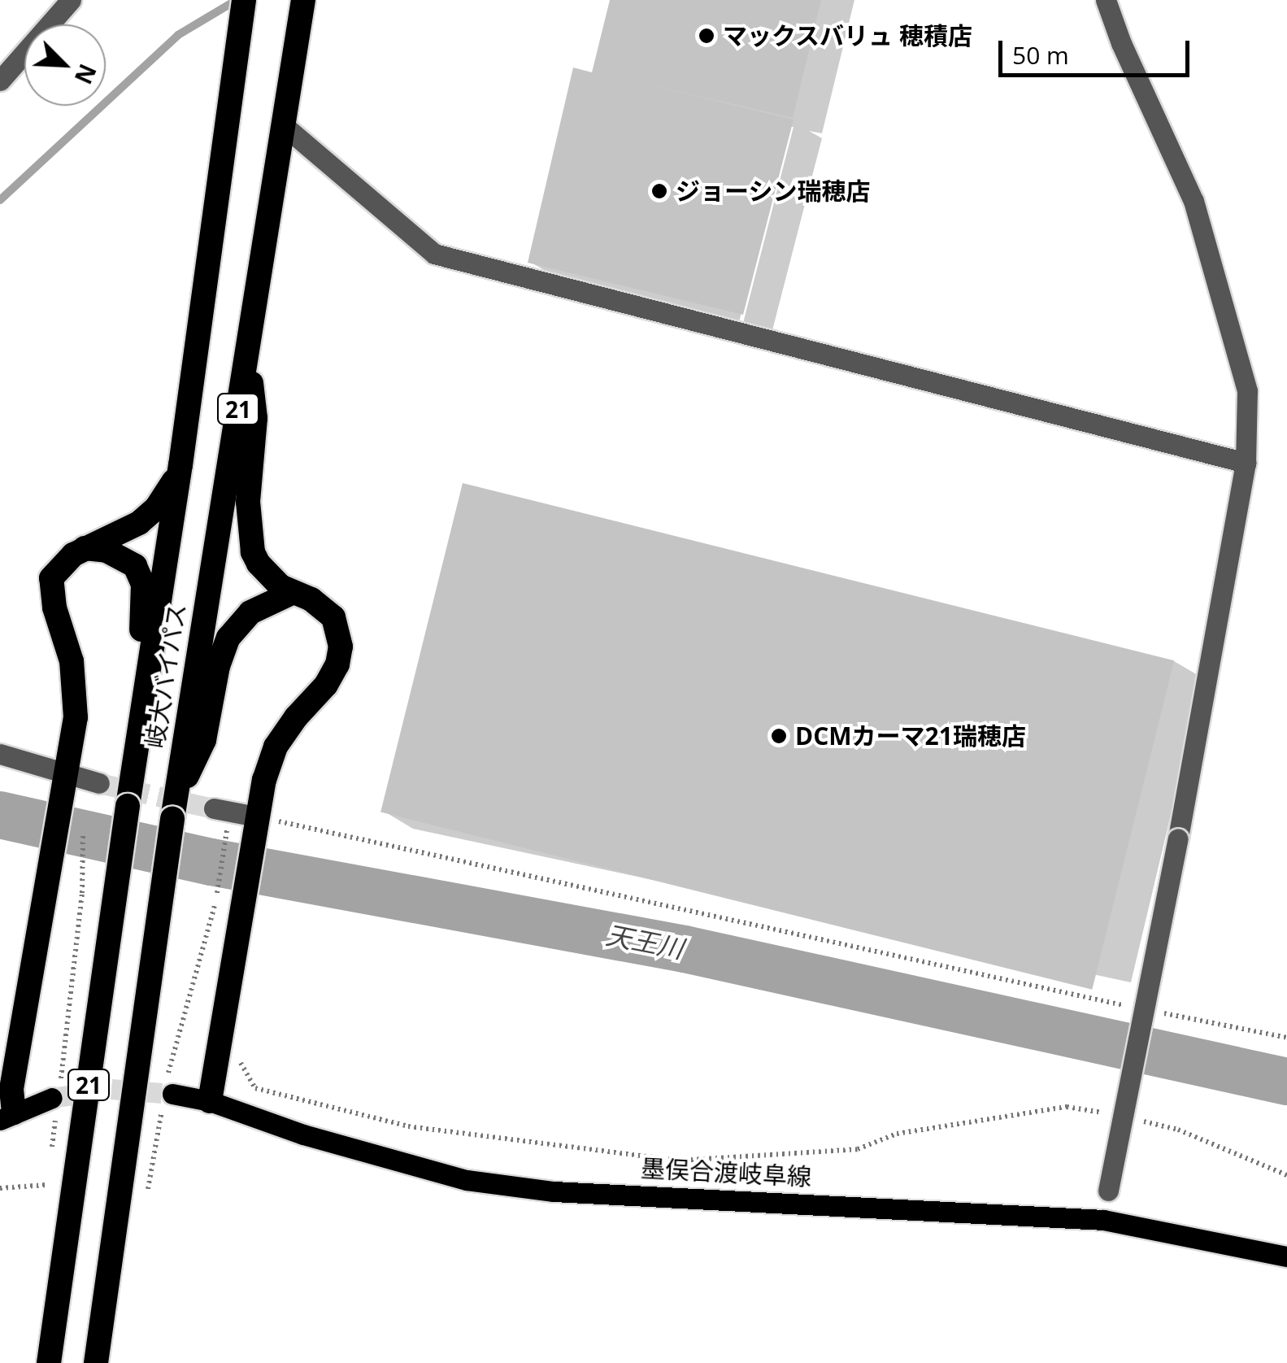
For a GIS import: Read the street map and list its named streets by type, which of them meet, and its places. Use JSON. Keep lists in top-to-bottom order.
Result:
{
  "streets": {
    "highway": ["21", "岐大バイパス"],
    "main road": ["墨俣合渡岐阜線"]
  },
  "water": ["天王川"],
  "places": ["マックスバリュ 穂積店", "ジョーシン瑞穂店", "DCMカーマ21瑞穂店"],
  "scale_bar": "50 m",
  "north": "bottom right"
}
